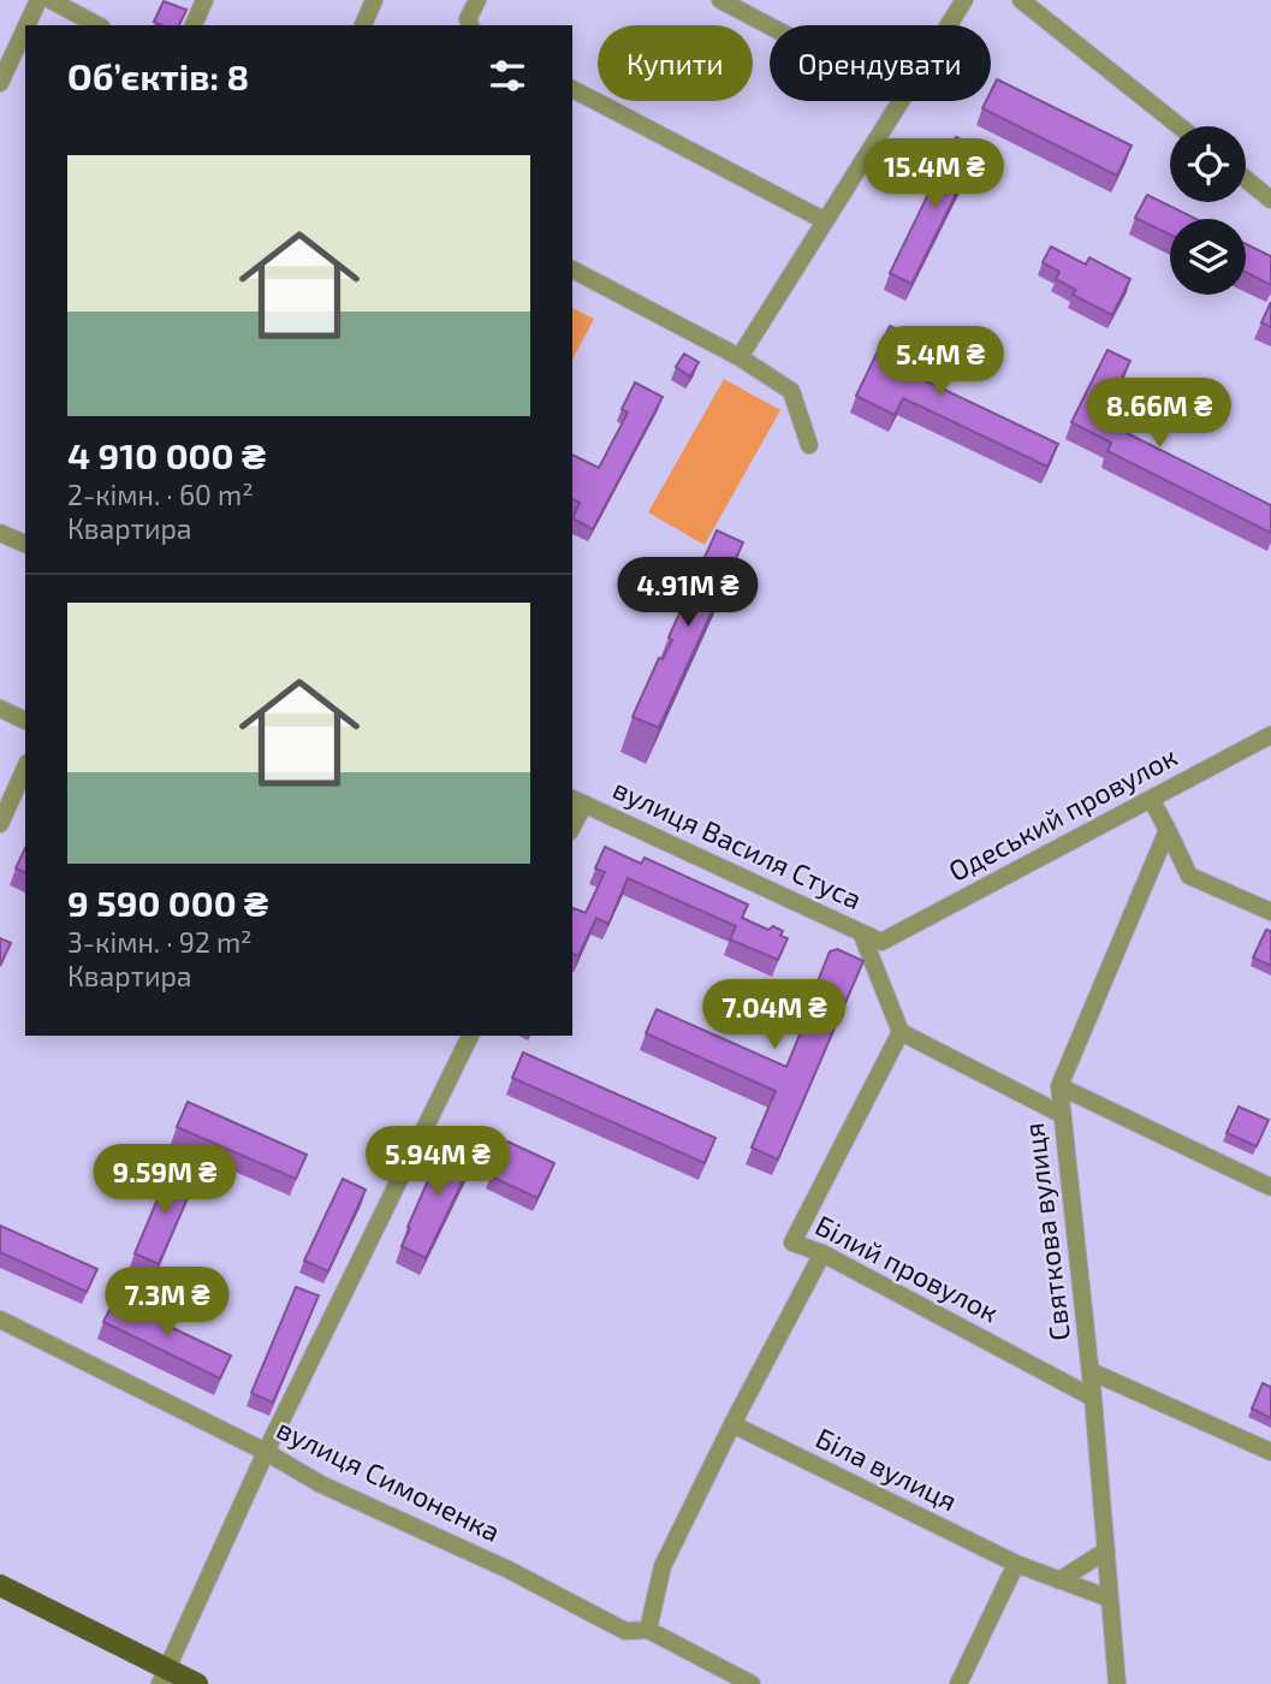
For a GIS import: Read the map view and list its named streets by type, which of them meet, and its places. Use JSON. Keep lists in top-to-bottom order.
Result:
{
  "streets": {
    "street": [
      "Одеський провулок",
      "вулиця Василя Стуса",
      "Святкова вулиця",
      "Білий провулок",
      "Біла вулиця",
      "вулиця Симоненка"
    ]
  },
  "crossings": [
    ["Одеський провулок", "вулиця Василя Стуса"],
    ["Святкова вулиця", "Білий провулок"],
    ["Святкова вулиця", "Біла вулиця"]
  ],
  "page": {
    "chip": ["Купити", "Орендувати"],
    "heading": "Об’єктів: 8",
    "list": [
      {
        "name": "4 910 000 ₴",
        "note": "2-кімн. · 60 m² · Квартира"
      },
      {
        "name": "9 590 000 ₴",
        "note": "3-кімн. · 92 m² · Квартира"
      }
    ],
    "price": [
      "15.4M ₴",
      "5.4M ₴",
      "8.66M ₴",
      "4.91M ₴",
      "7.04M ₴",
      "5.94M ₴",
      "9.59M ₴",
      "7.3M ₴"
    ]
  }
}
